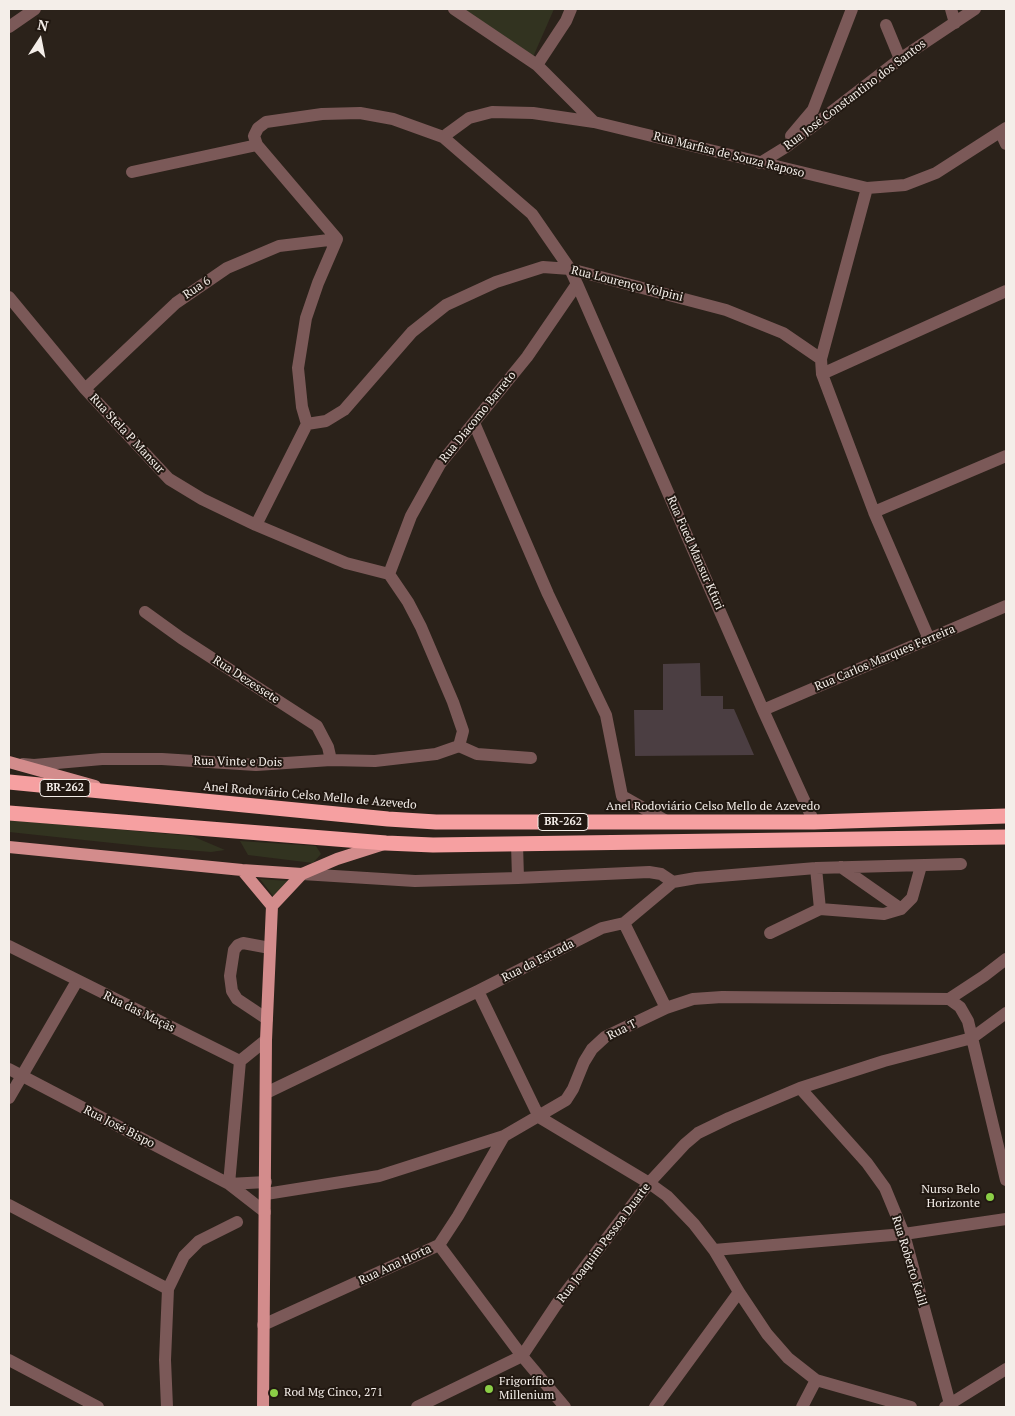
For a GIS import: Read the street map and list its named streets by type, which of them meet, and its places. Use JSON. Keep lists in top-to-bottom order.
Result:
{
  "streets": {
    "highway": ["BR-262", "Anel Rodoviário Celso Mello de Azevedo"],
    "street": [
      "Rua José Constantino dos Santos",
      "Rua Marfisa de Souza Raposo",
      "Rua Lourenço Volpini",
      "Rua 6",
      "Rua Diacomo Barreto",
      "Rua Stela P Mansur",
      "Rua Fued Mansur Kfuri",
      "Rua Carlos Marques Ferreira",
      "Rua Dezessete",
      "Rua Vinte e Dois",
      "Rua da Estrada",
      "Rua das Maçãs",
      "Rua T",
      "Rua José Bispo",
      "Rua Joaquim Pessoa Duarte",
      "Rua Roberto Kalil",
      "Rua Ana Horta"
    ]
  },
  "crossings": [
    ["Rua José Constantino dos Santos", "Rua Marfisa de Souza Raposo"],
    ["Rua 6", "Rua Stela P Mansur"],
    ["Rua Diacomo Barreto", "Rua Stela P Mansur"],
    ["Rua Diacomo Barreto", "Rua Fued Mansur Kfuri"],
    ["Rua Fued Mansur Kfuri", "Rua Carlos Marques Ferreira"],
    ["Rua Fued Mansur Kfuri", "Anel Rodoviário Celso Mello de Azevedo"],
    ["Rua Dezessete", "Rua Vinte e Dois"],
    ["Rua Vinte e Dois", "Anel Rodoviário Celso Mello de Azevedo"],
    ["Rua T", "Rua Ana Horta"],
    ["Rua Joaquim Pessoa Duarte", "Rua Roberto Kalil"]
  ],
  "places": ["Nurso Belo Horizonte", "Frigorífico Millenium", "Rod Mg Cinco, 271"],
  "north": "top"
}
